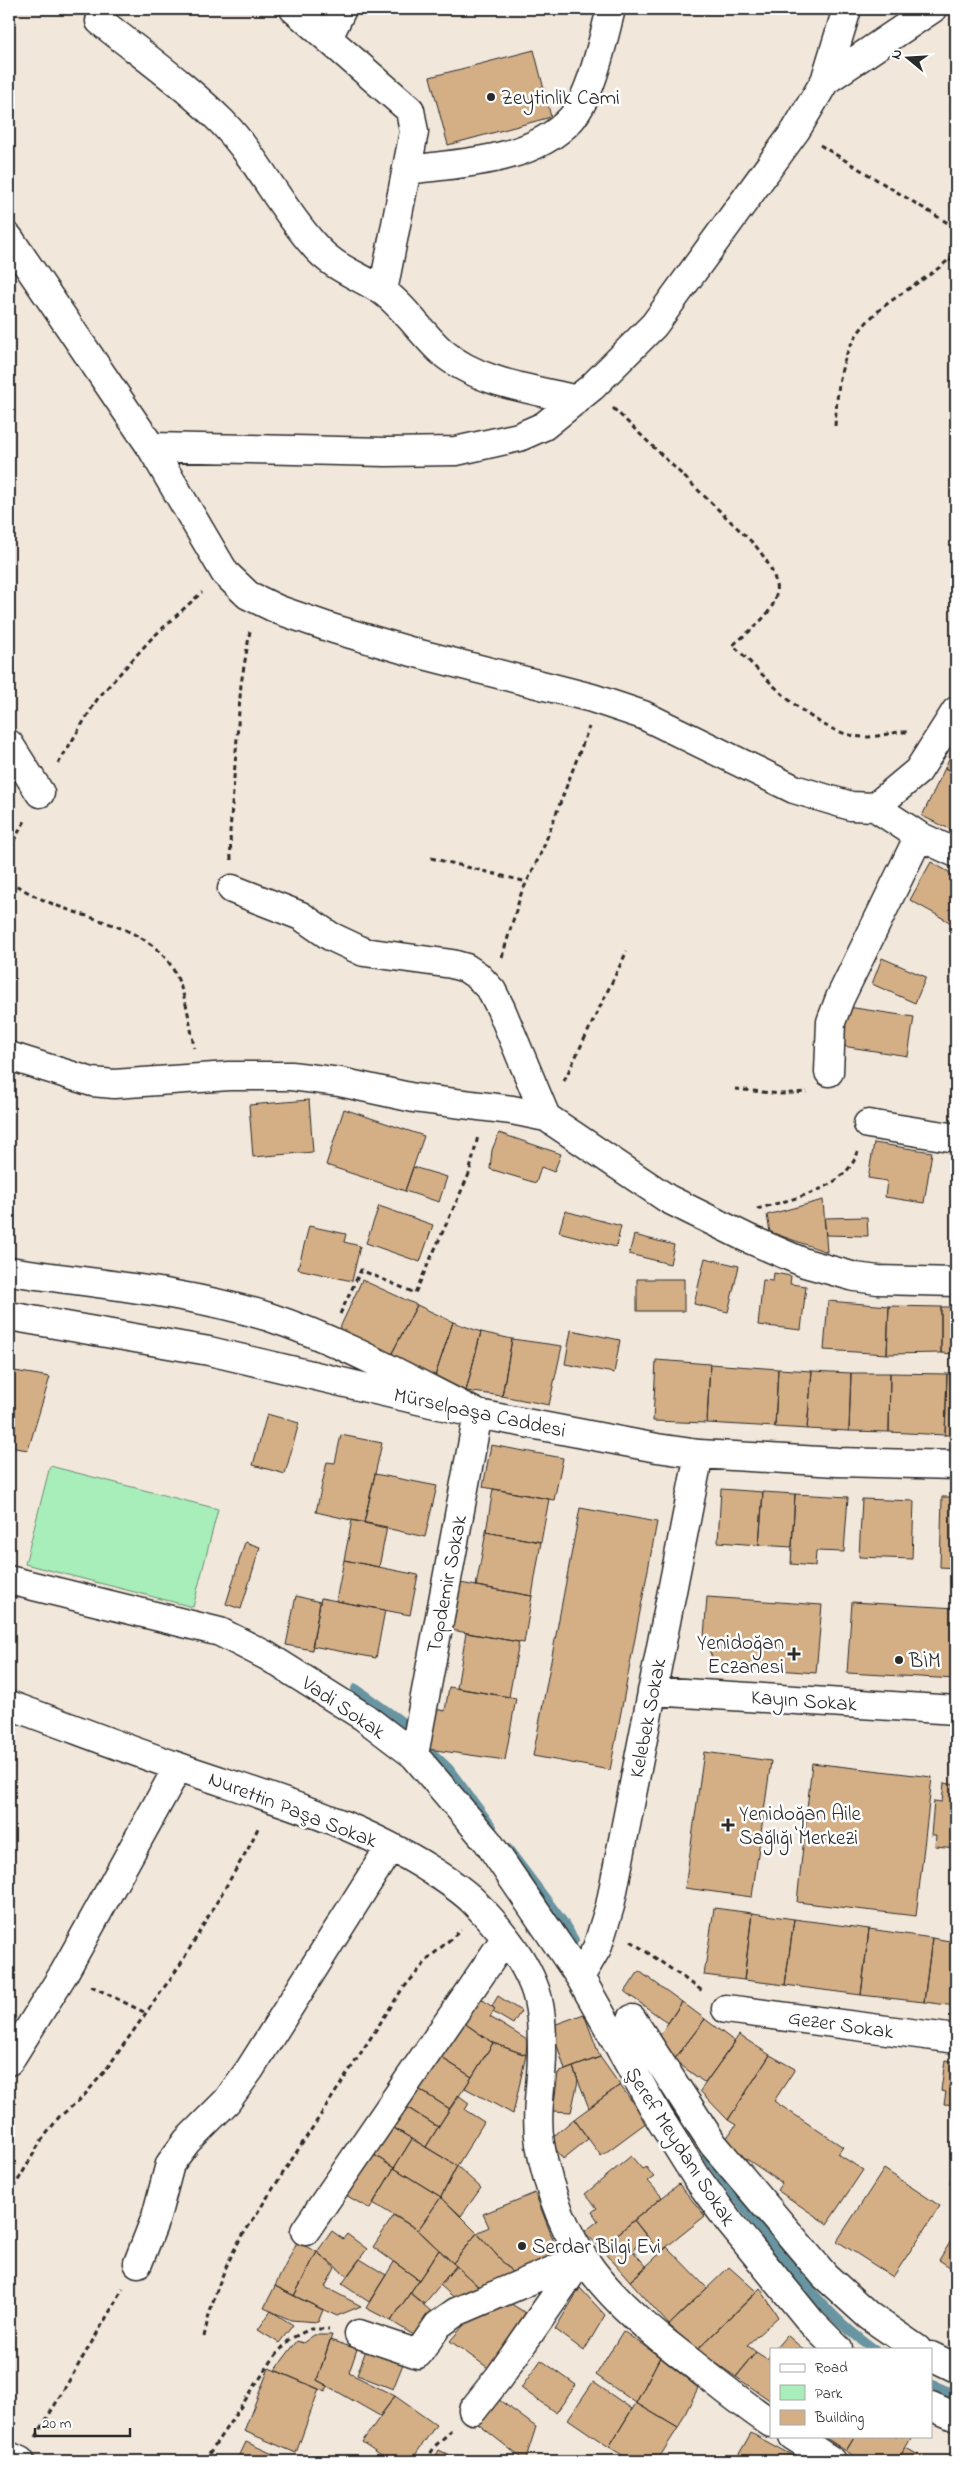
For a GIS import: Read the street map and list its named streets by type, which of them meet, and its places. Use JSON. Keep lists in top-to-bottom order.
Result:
{
  "streets": {
    "street": [
      "Mürselpaşa Caddesi",
      "Topdemir Sokak",
      "Kayın Sokak",
      "Vadi Sokak",
      "Kelebek Sokak",
      "Nurettin Paşa Sokak",
      "Gezer Sokak",
      "Şeref Meydanı Sokak"
    ]
  },
  "crossings": [
    ["Mürselpaşa Caddesi", "Topdemir Sokak"],
    ["Mürselpaşa Caddesi", "Kelebek Sokak"],
    ["Topdemir Sokak", "Vadi Sokak"],
    ["Kayın Sokak", "Kelebek Sokak"],
    ["Vadi Sokak", "Kelebek Sokak"],
    ["Vadi Sokak", "Şeref Meydanı Sokak"],
    ["Kelebek Sokak", "Şeref Meydanı Sokak"]
  ],
  "places": {
    "other": ["Zeytinlik Cami", "BİM", "Serdar Bilgi Evi"],
    "health": ["Yenidoğan Eczanesi", "Yenidoğan Aile Sağlığı Merkezi"]
  },
  "legend": ["Road", "Park", "Building"],
  "scale_bar": "20 m",
  "north": "left"
}
